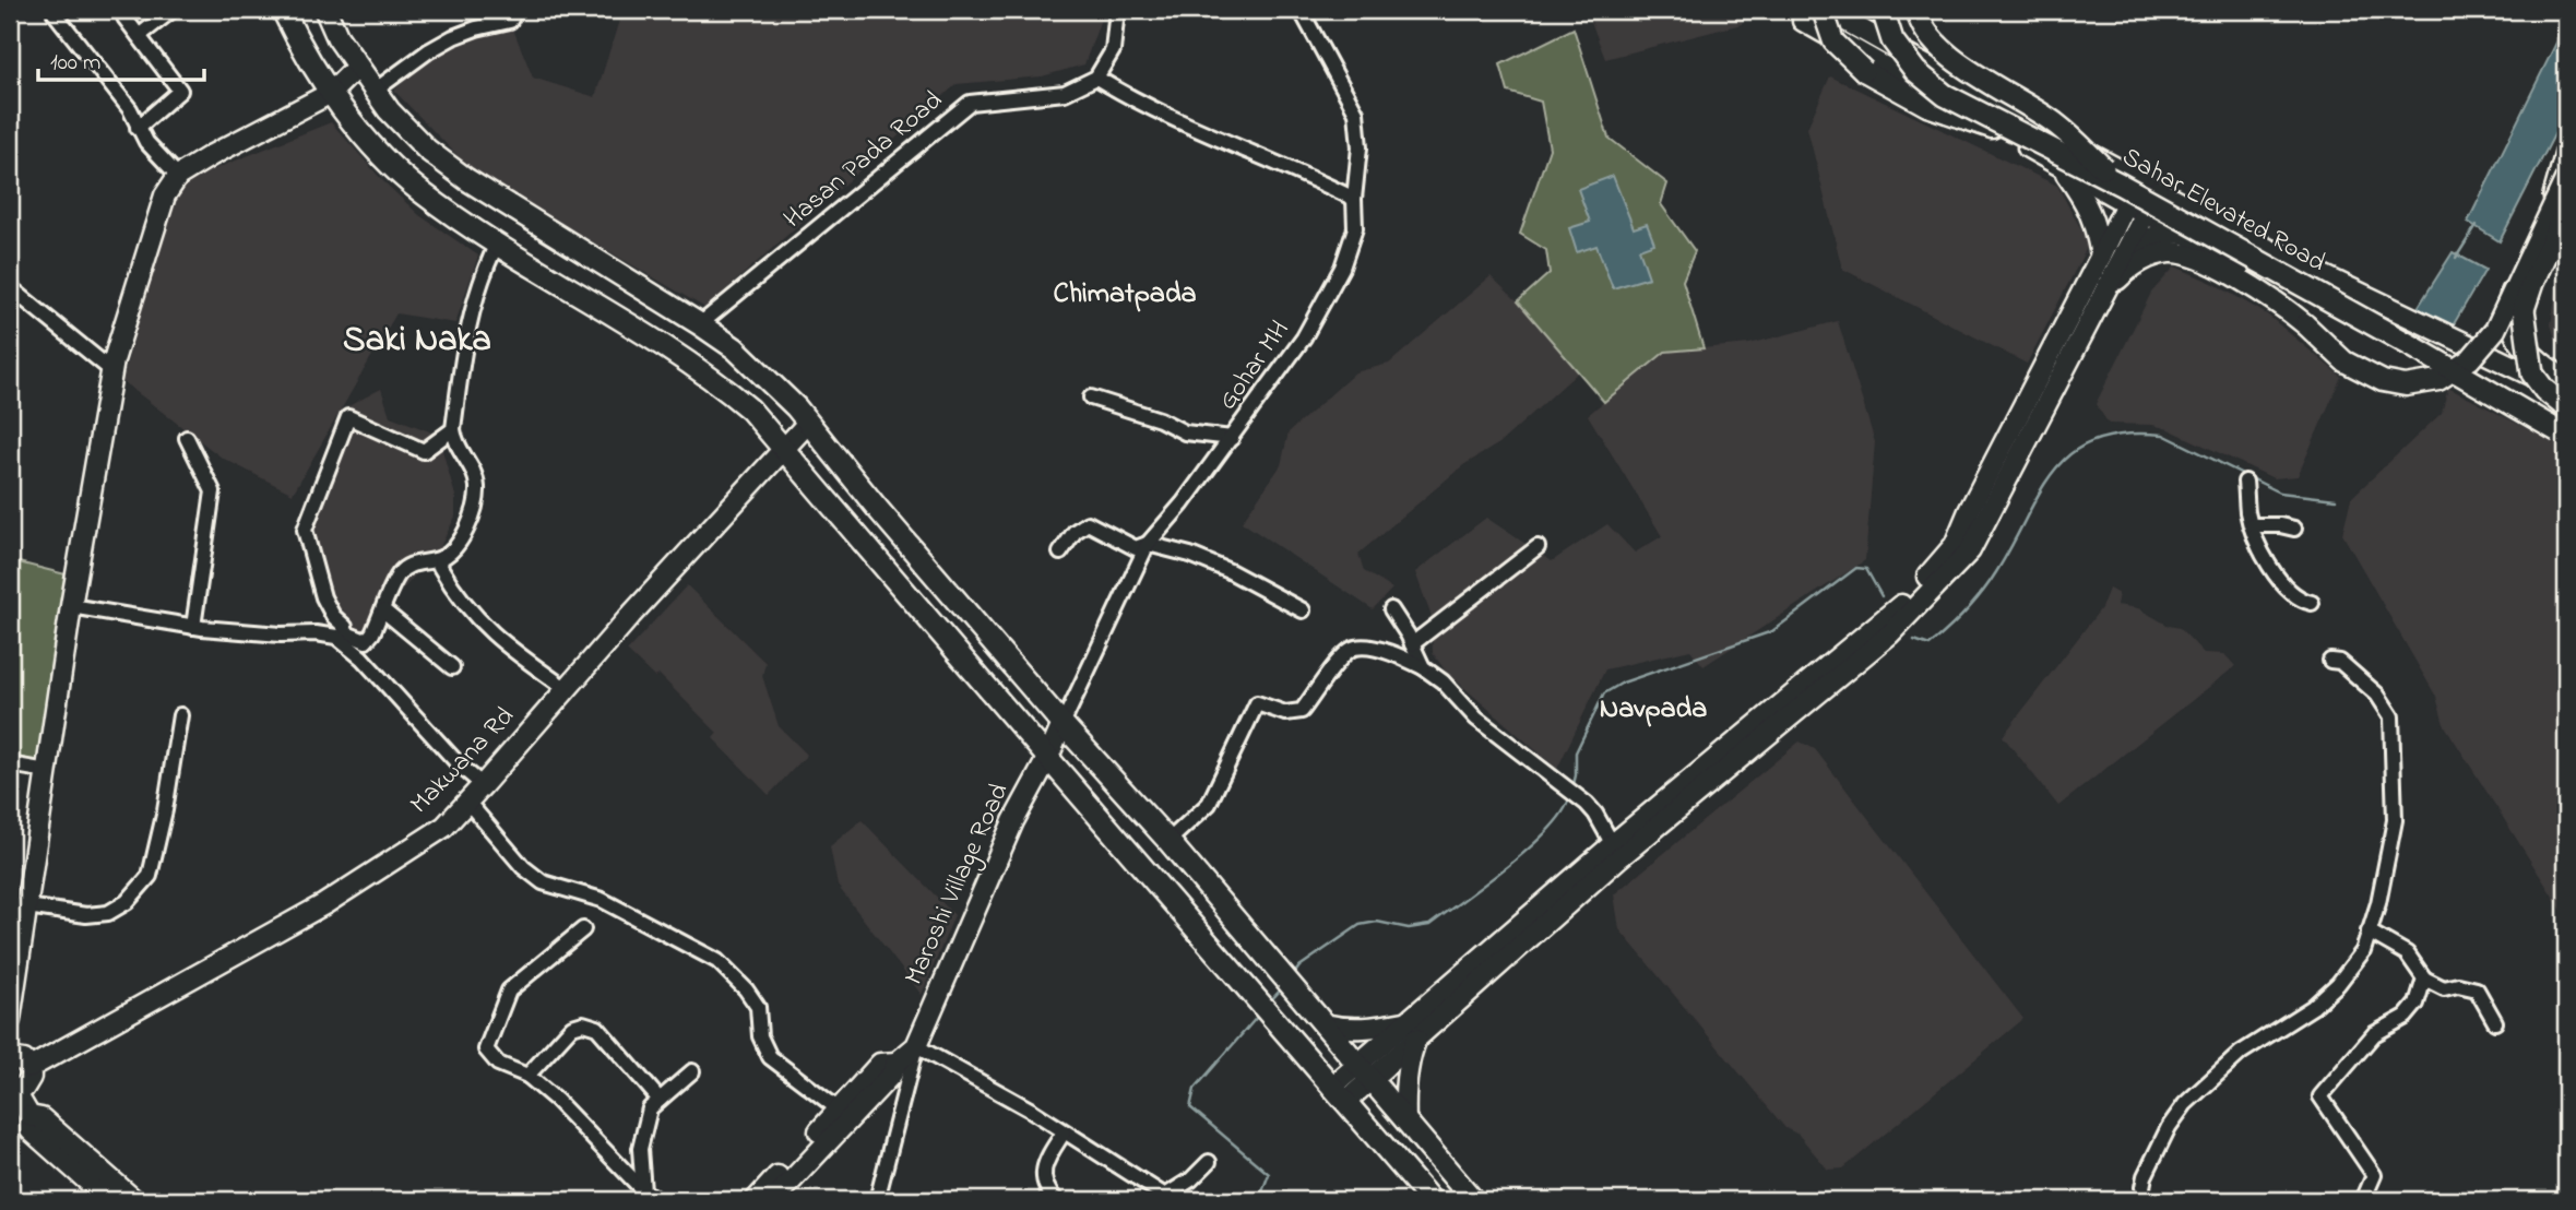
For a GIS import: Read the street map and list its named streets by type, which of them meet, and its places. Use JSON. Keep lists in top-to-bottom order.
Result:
{
  "streets": {
    "main road": ["Sahar Elevated Road", "Makwana Rd", "Maroshi Village Road"],
    "street": ["Hasan Pada Road", "Gohar MH"]
  },
  "crossings": [
    ["Gohar MH", "Maroshi Village Road"]
  ],
  "districts": ["Chimatpada", "Saki Naka", "Navpada"],
  "scale_bar": "100 m"
}
